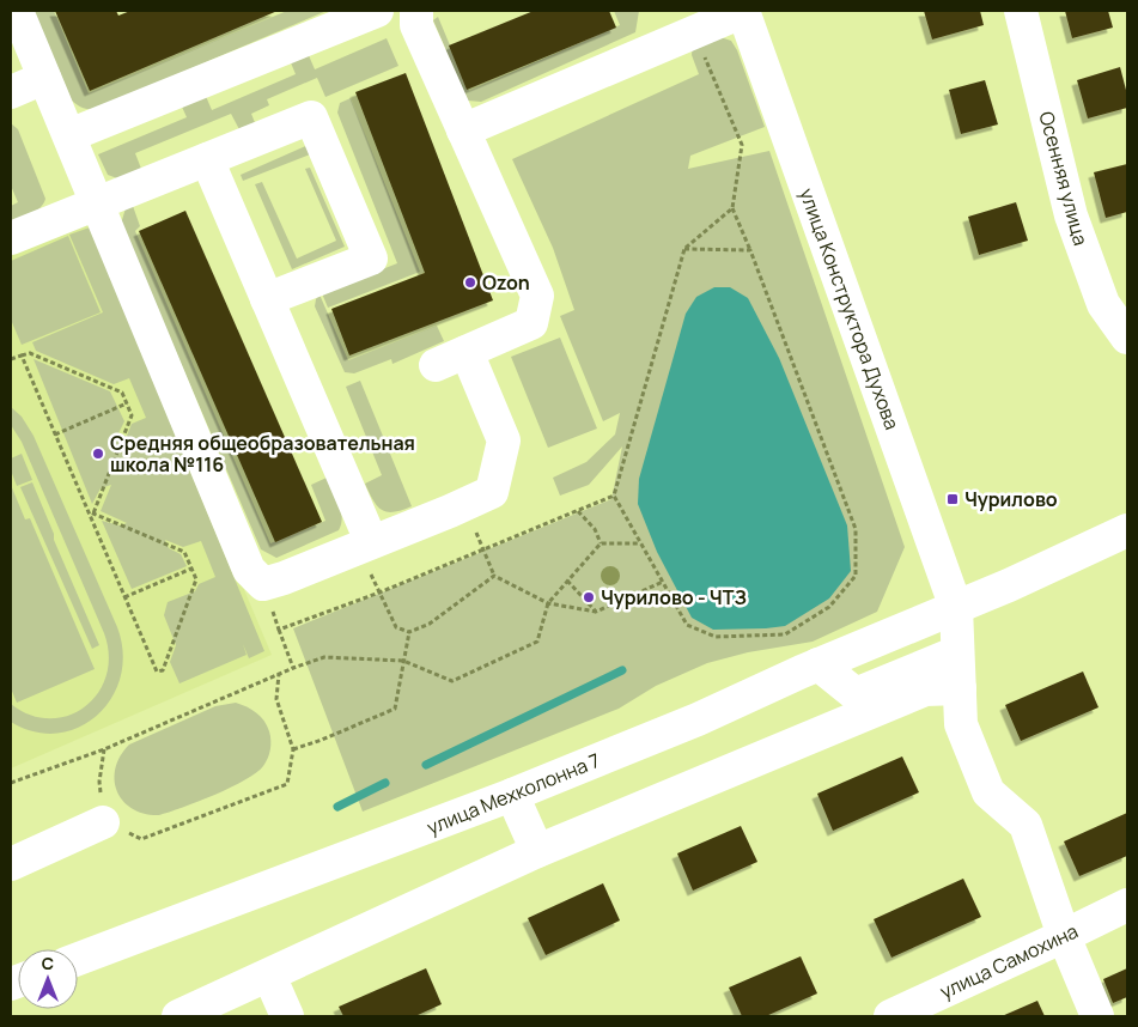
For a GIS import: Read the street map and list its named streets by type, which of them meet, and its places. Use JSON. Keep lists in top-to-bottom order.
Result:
{
  "streets": {
    "street": [
      "Осенняя улица",
      "улица Конструктора Духова",
      "улица Мехколонна 7",
      "улица Самохина"
    ]
  },
  "crossings": [
    ["улица Конструктора Духова", "улица Мехколонна 7"],
    ["улица Конструктора Духова", "улица Самохина"]
  ],
  "places": {
    "other": ["Ozon", "Средняя общеобразовательная школа №116", "Чурилово - ЧТЗ"],
    "transit": ["Чурилово"]
  },
  "north": "top"
}
